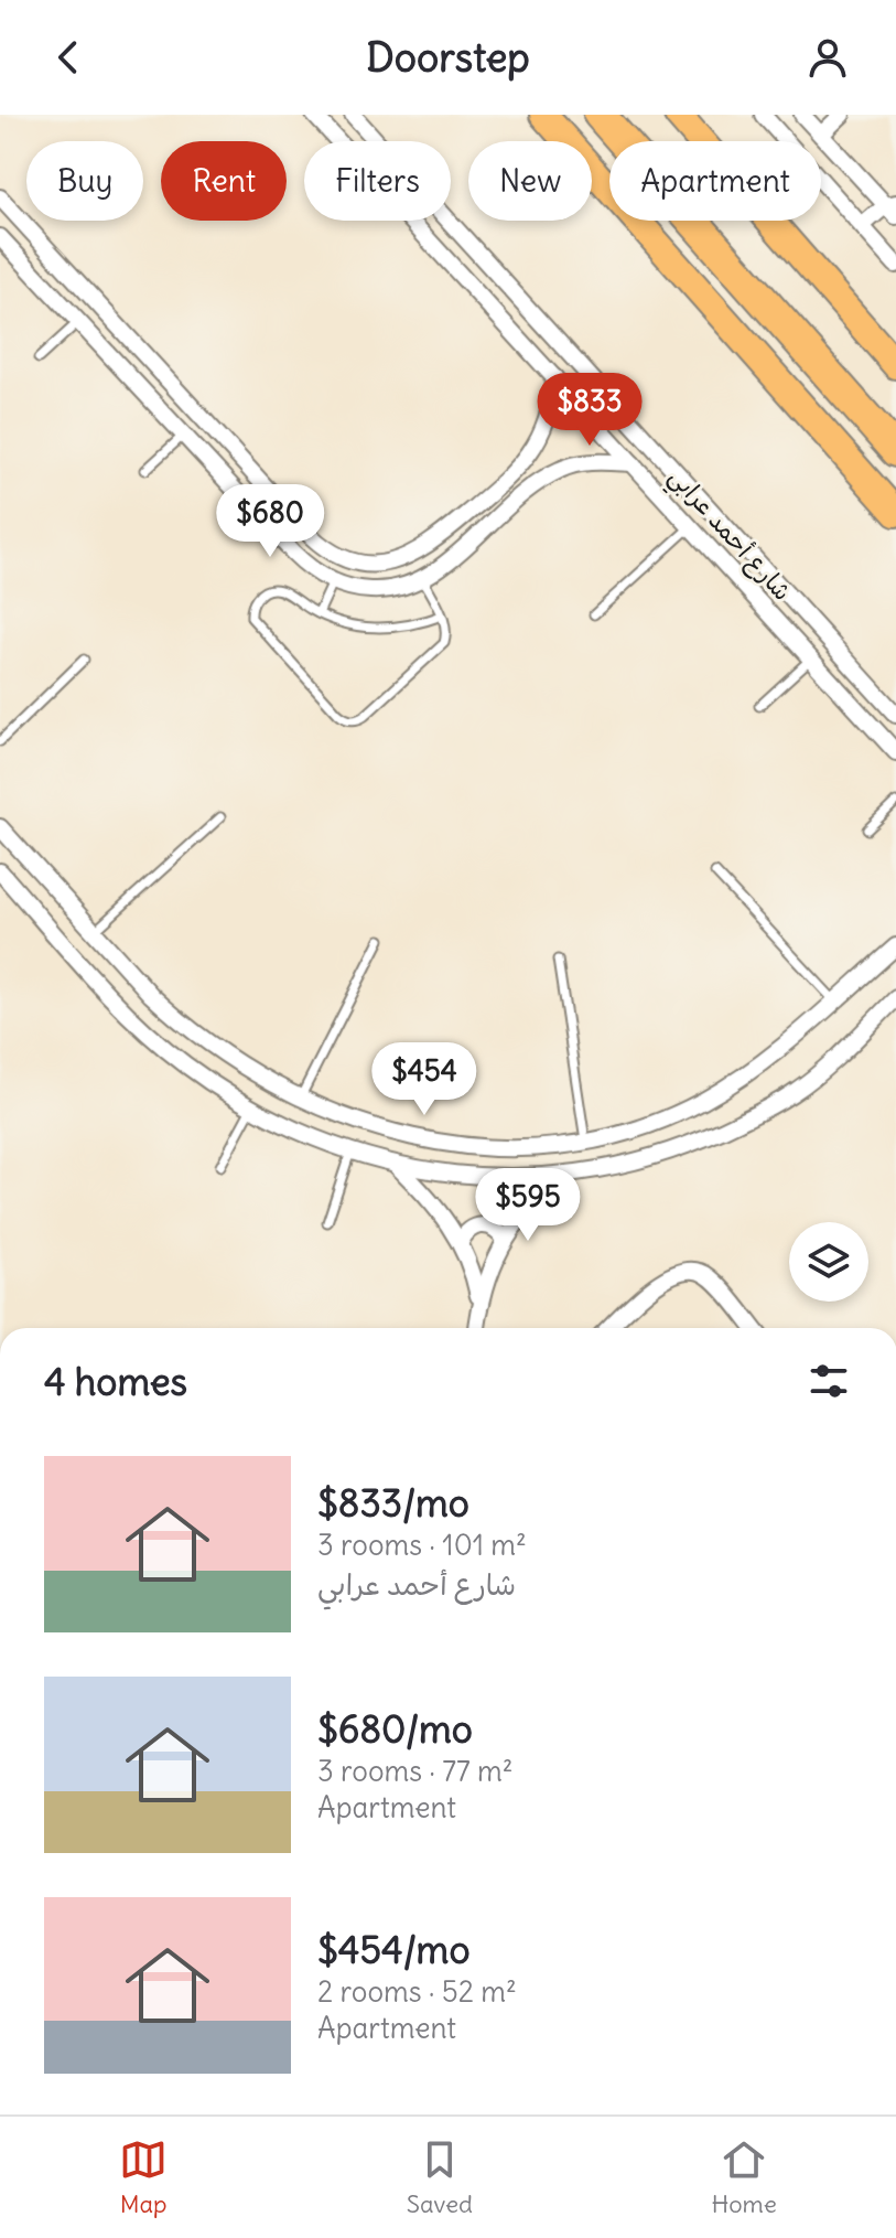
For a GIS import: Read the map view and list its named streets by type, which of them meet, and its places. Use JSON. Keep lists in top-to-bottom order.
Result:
{
  "streets": {
    "street": ["شارع أحمد عرابي"]
  },
  "page": {
    "header": "Doorstep",
    "chip": [
      "Buy",
      "Rent",
      "Filters",
      "New",
      "Apartment"
    ],
    "price": [
      "$833",
      "$680",
      "$454",
      "$595"
    ],
    "heading": "4 homes",
    "list": [
      {
        "name": "$833/mo",
        "note": "3 rooms · 101 m² · شارع أحمد عرابي"
      },
      {
        "name": "$680/mo",
        "note": "3 rooms · 77 m² · Apartment"
      },
      {
        "name": "$454/mo",
        "note": "2 rooms · 52 m² · Apartment"
      }
    ],
    "tabs": ["Map", "Saved", "Home"]
  }
}
